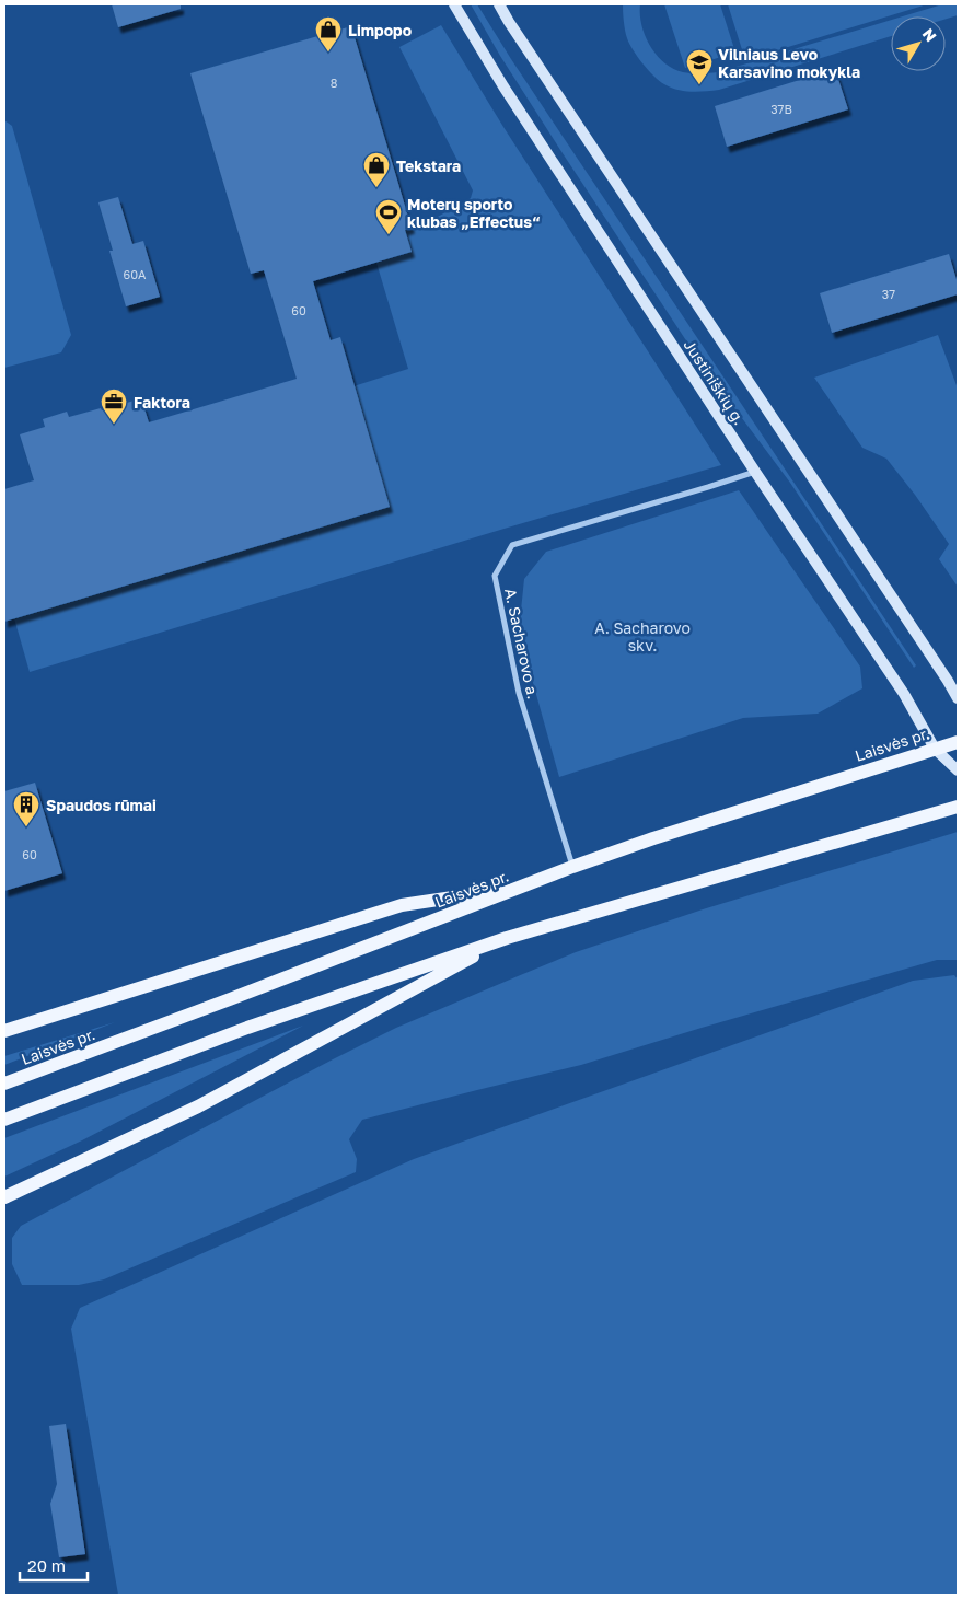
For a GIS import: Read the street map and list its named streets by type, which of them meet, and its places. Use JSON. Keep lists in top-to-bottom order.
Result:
{
  "streets": {
    "main road": ["Justiniškių g.", "Laisvės pr."],
    "street": ["A. Sacharovo a."]
  },
  "crossings": [
    ["Justiniškių g.", "A. Sacharovo a."],
    ["Justiniškių g.", "Laisvės pr."],
    ["A. Sacharovo a.", "Laisvės pr."]
  ],
  "parks": ["A. Sacharovo skv."],
  "places": {
    "shop": ["Limpopo", "Tekstara"],
    "school or university": ["Vilniaus Levo Karsavino mokykla"],
    "sports": ["Moterų sporto klubas „Effectus“"],
    "office": ["Faktora"],
    "building": ["Spaudos rūmai"]
  },
  "house_numbers": [
    "8",
    "37B",
    "60A",
    "37",
    "60",
    "60"
  ],
  "scale_bar": "20 m",
  "north": "top right"
}
